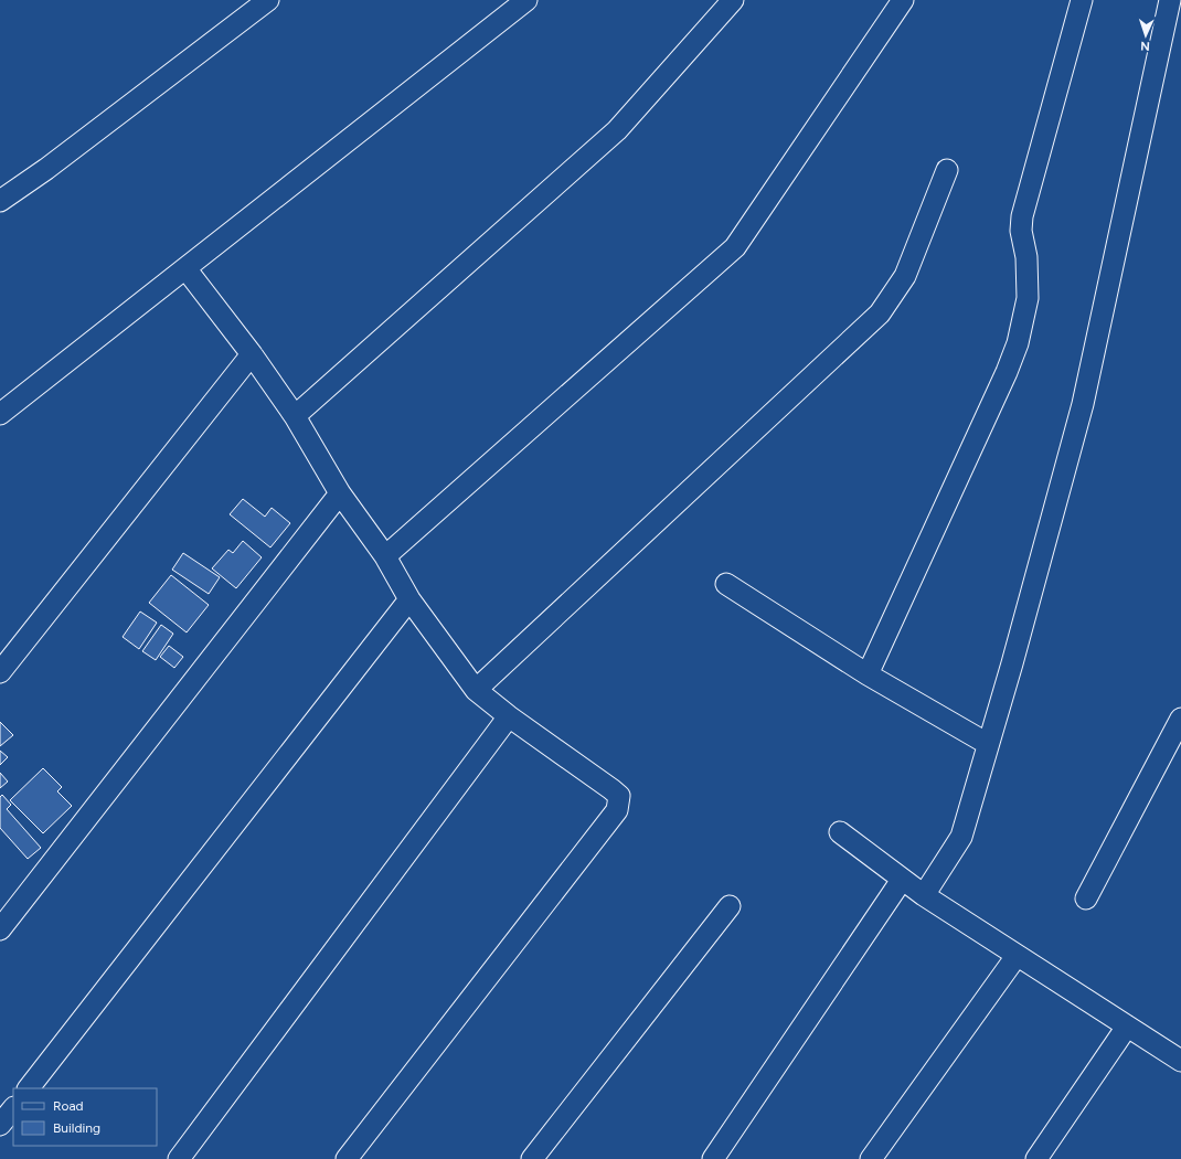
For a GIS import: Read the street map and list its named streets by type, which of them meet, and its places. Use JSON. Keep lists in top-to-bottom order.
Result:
{
  "legend": ["Road", "Building"],
  "north": "bottom"
}
